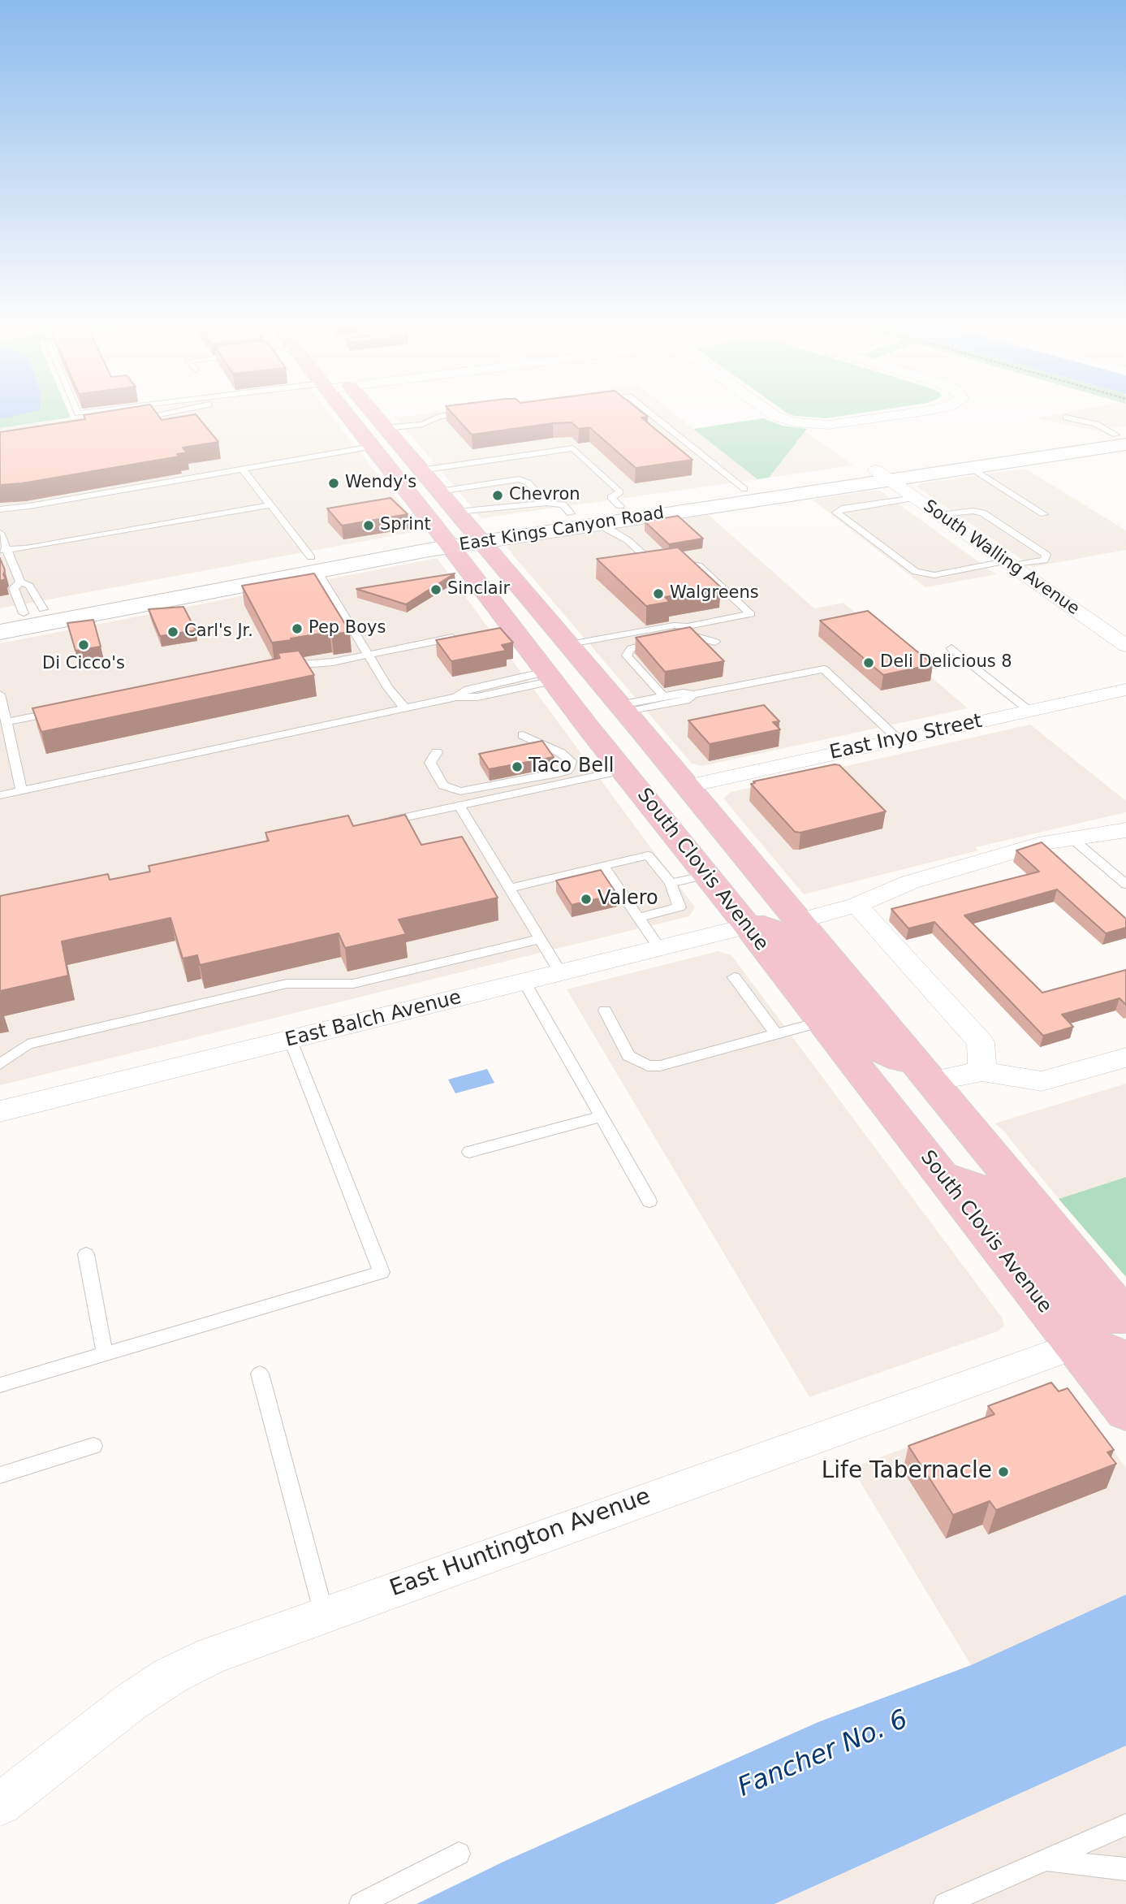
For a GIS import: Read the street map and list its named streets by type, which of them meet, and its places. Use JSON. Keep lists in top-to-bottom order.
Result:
{
  "streets": {
    "main road": ["East Kings Canyon Road", "South Clovis Avenue"],
    "street": [
      "South Walling Avenue",
      "East Inyo Street",
      "East Balch Avenue",
      "East Huntington Avenue"
    ]
  },
  "crossings": [
    ["East Kings Canyon Road", "South Walling Avenue"],
    ["East Kings Canyon Road", "South Clovis Avenue"],
    ["East Inyo Street", "South Clovis Avenue"],
    ["South Clovis Avenue", "East Balch Avenue"],
    ["South Clovis Avenue", "East Huntington Avenue"]
  ],
  "water": ["Fancher No. 6"],
  "places": [
    "Wendy's",
    "Chevron",
    "Sprint",
    "Sinclair",
    "Walgreens",
    "Pep Boys",
    "Carl's Jr.",
    "Di Cicco's",
    "Deli Delicious 8",
    "Taco Bell",
    "Valero",
    "Life Tabernacle"
  ]
}
